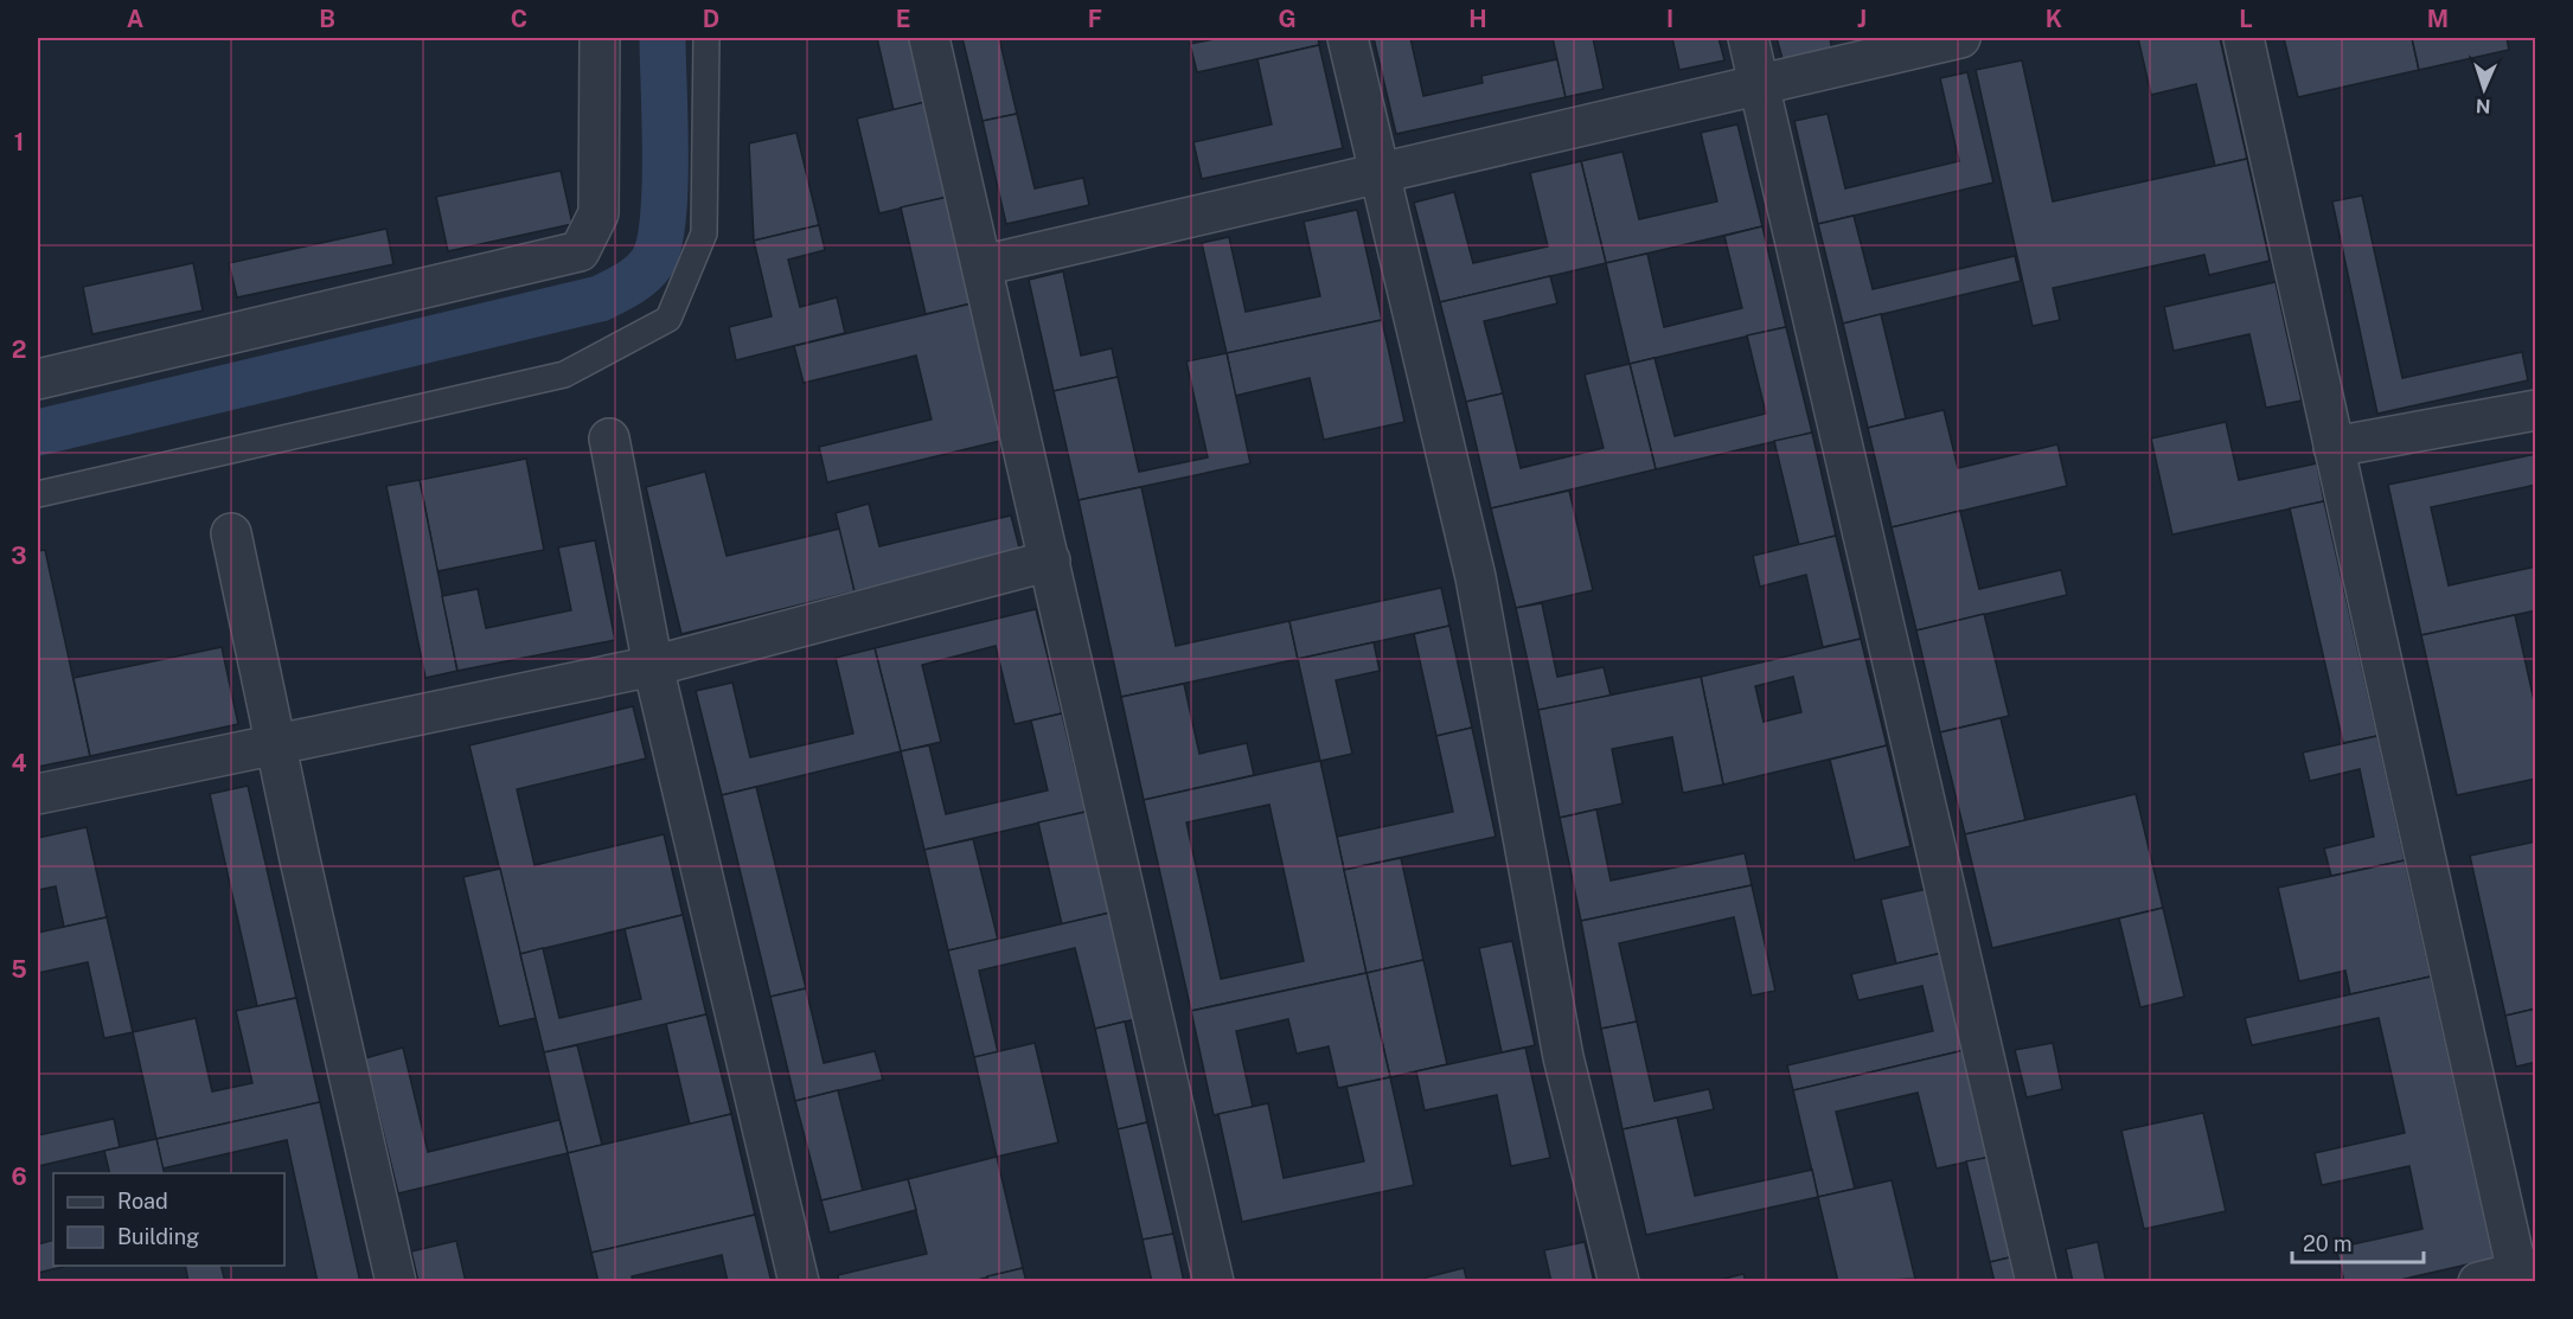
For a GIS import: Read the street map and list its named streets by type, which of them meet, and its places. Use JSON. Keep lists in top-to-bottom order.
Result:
{
  "legend": ["Road", "Building"],
  "scale_bar": "20 m",
  "north": "bottom",
  "grid": {
    "columns": [
      "A",
      "B",
      "C",
      "D",
      "E",
      "F",
      "G",
      "H",
      "I",
      "J",
      "K",
      "L",
      "M"
    ],
    "rows": [
      "1",
      "2",
      "3",
      "4",
      "5",
      "6"
    ]
  }
}
